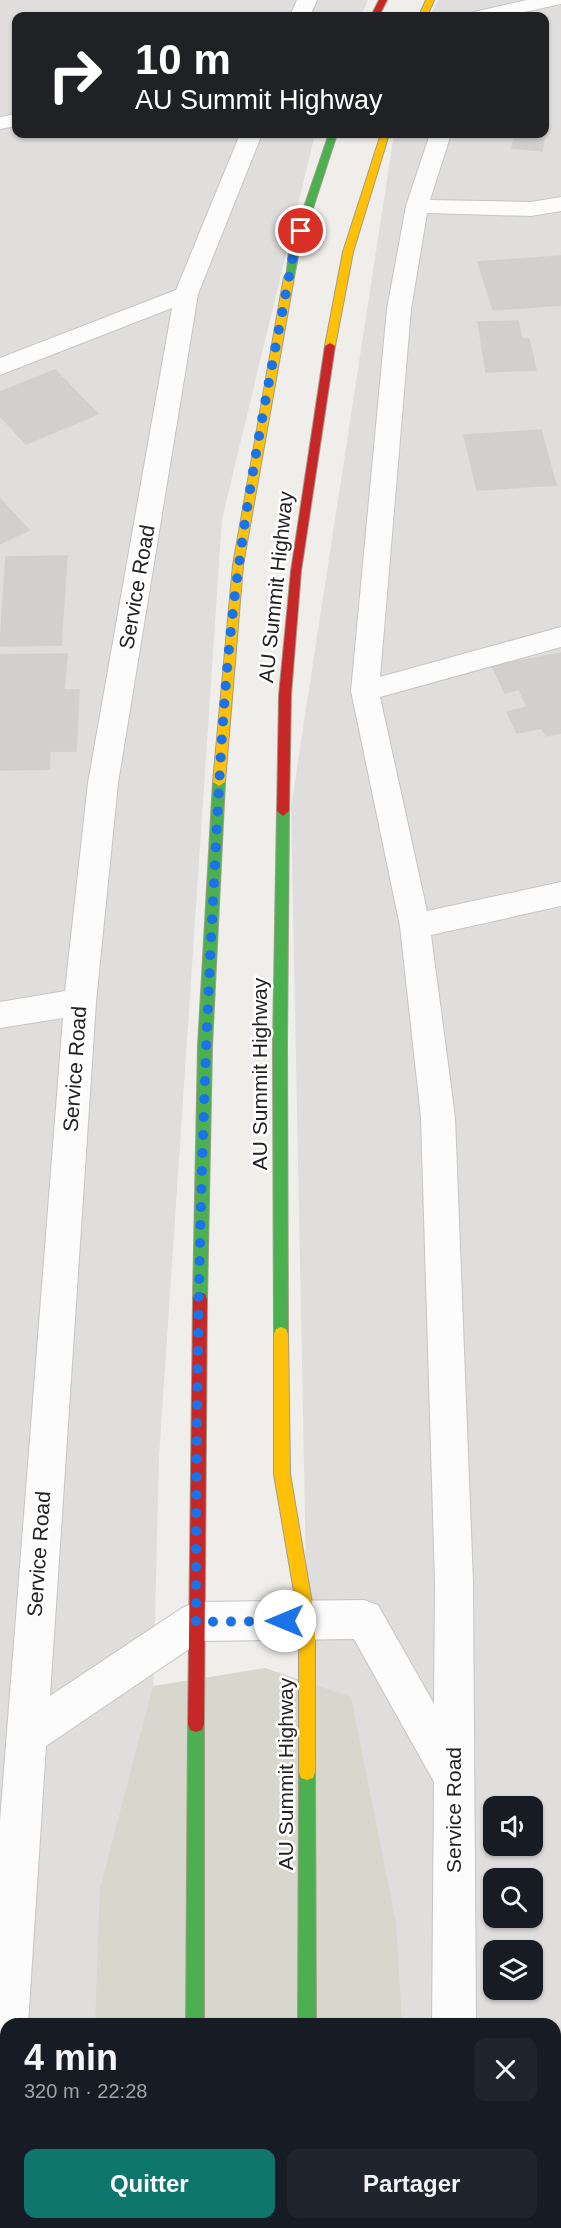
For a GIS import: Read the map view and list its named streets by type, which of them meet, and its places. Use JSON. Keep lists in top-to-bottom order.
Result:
{
  "streets": {
    "main road": ["AU Summit Highway"],
    "street": ["Service Road"]
  },
  "page": {
    "turn": ["10 m", "AU Summit Highway"],
    "heading": ["4 min", "320 m · 22:28"],
    "buttons": ["Quitter", "Partager"]
  }
}
